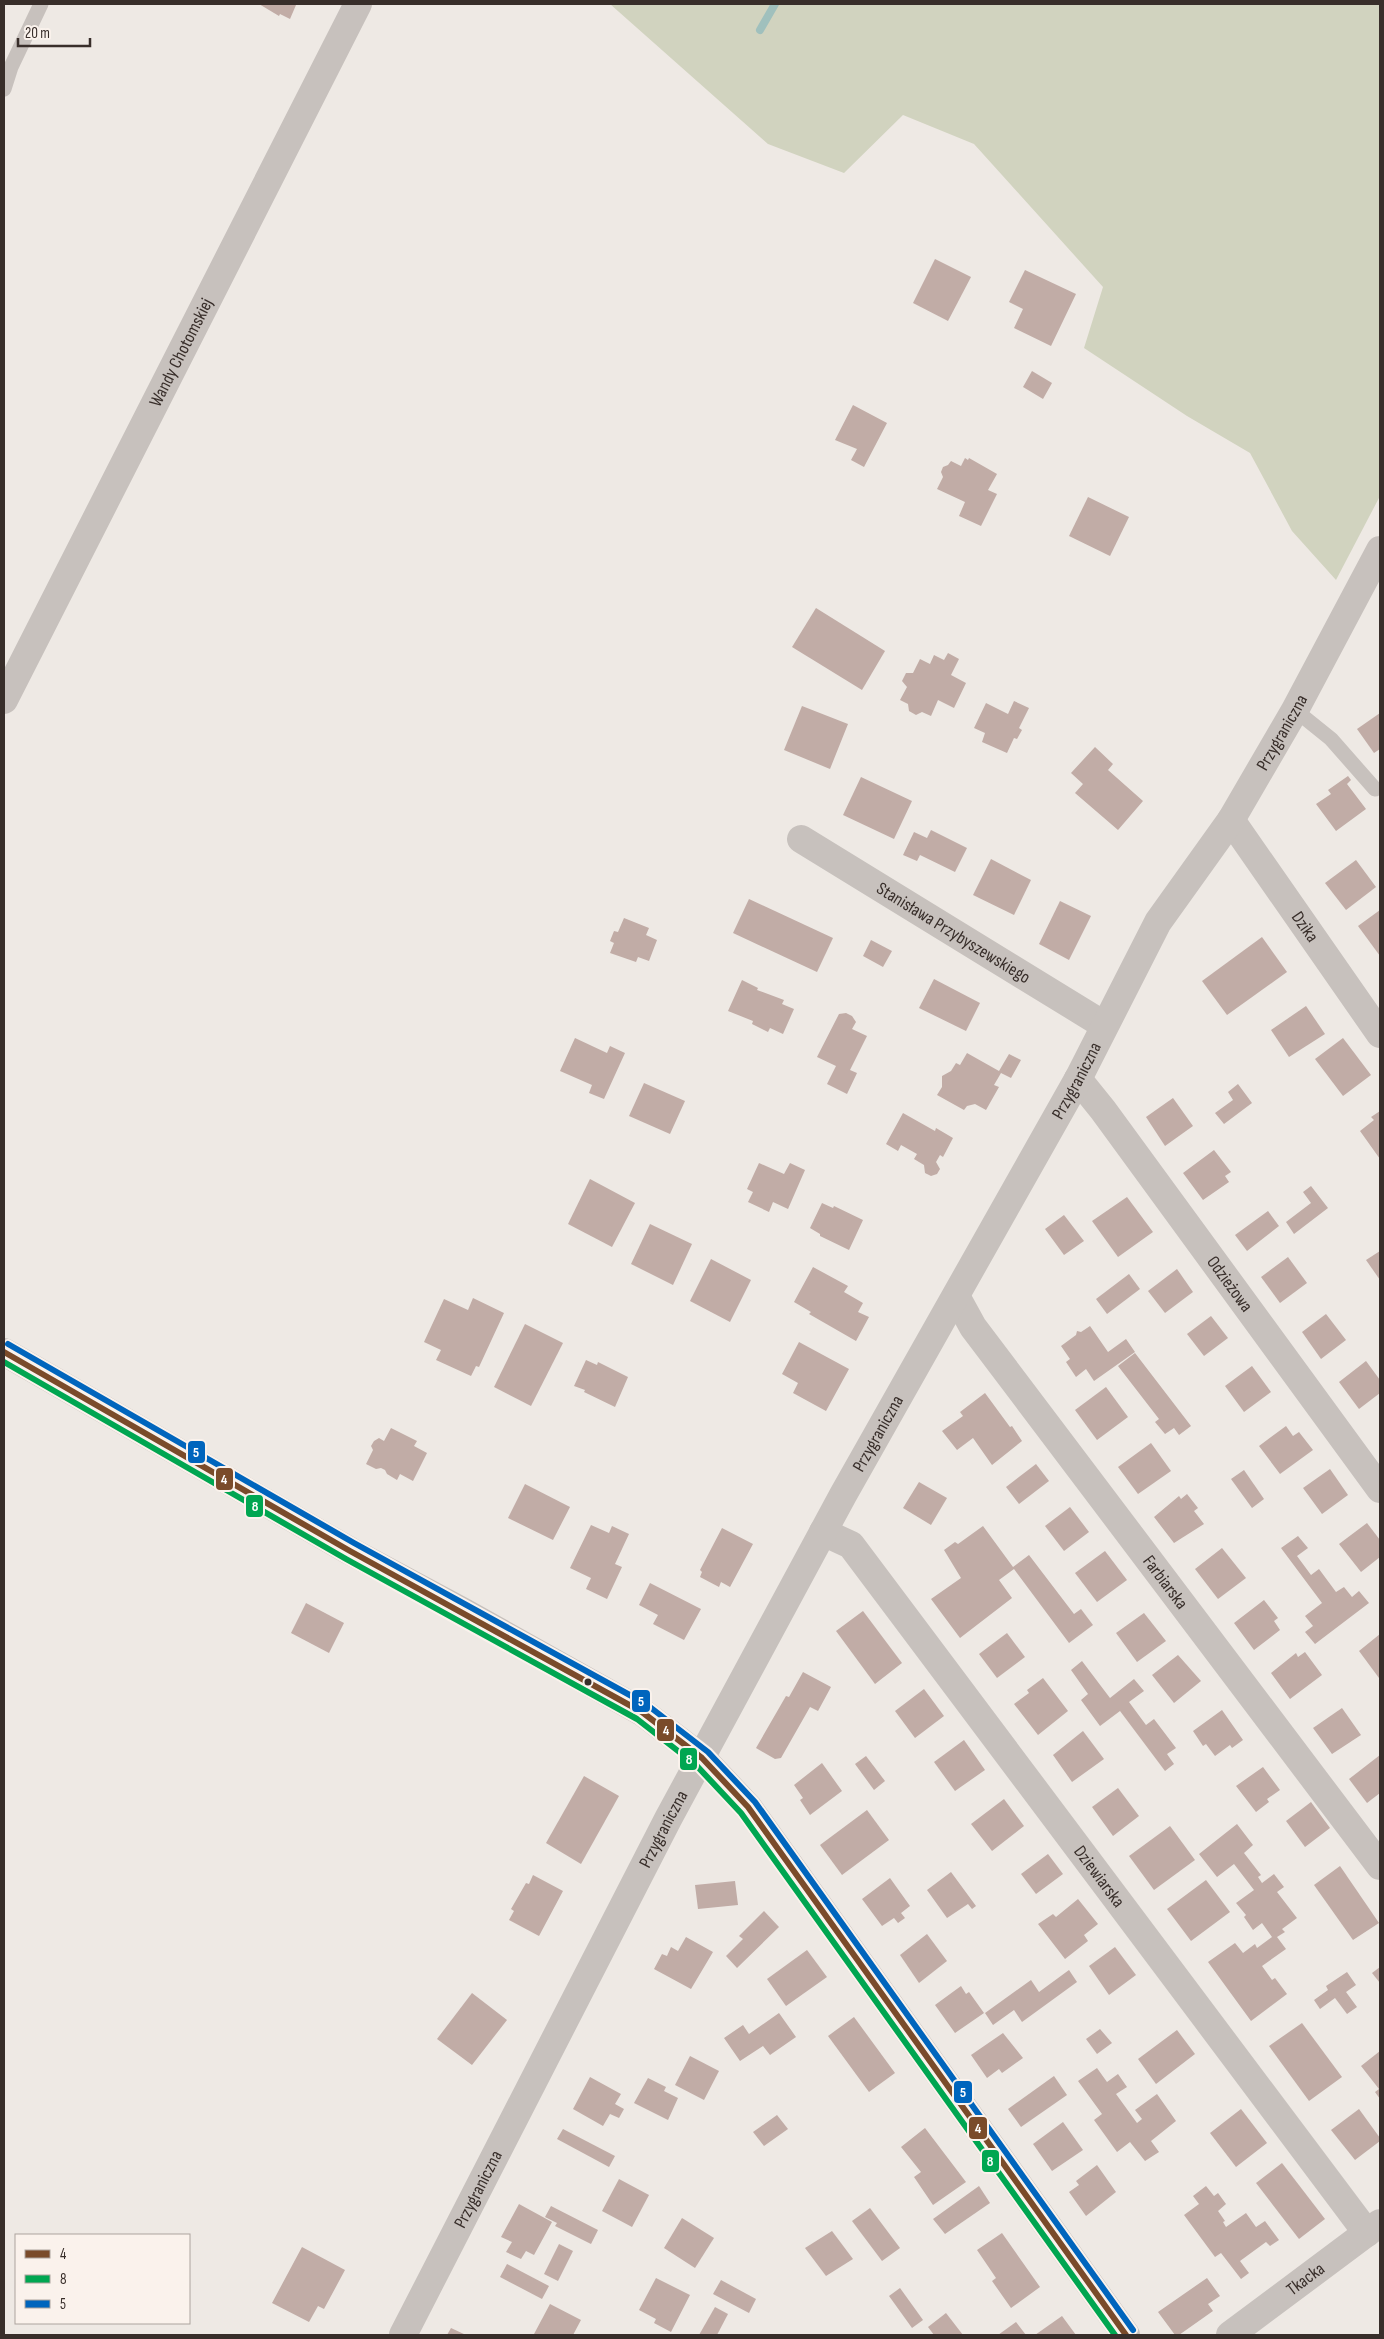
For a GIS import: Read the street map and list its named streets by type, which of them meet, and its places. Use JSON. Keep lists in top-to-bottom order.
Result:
{
  "streets": {
    "street": [
      "Wandy Chotomskiej",
      "Przygraniczna",
      "Dzika",
      "Stanisława Przybyszewskiego",
      "Odzieżowa",
      "Farbiarska",
      "Dziewiarska",
      "Tkacka"
    ]
  },
  "crossings": [
    ["Przygraniczna", "Dzika"],
    ["Przygraniczna", "Stanisława Przybyszewskiego"],
    ["Przygraniczna", "Odzieżowa"],
    ["Przygraniczna", "Farbiarska"],
    ["Przygraniczna", "Dziewiarska"],
    ["Dziewiarska", "Tkacka"]
  ],
  "lines": ["transit line 5", "transit line 4", "transit line 8"],
  "legend": ["4", "8", "5"],
  "scale_bar": "20 m"
}
